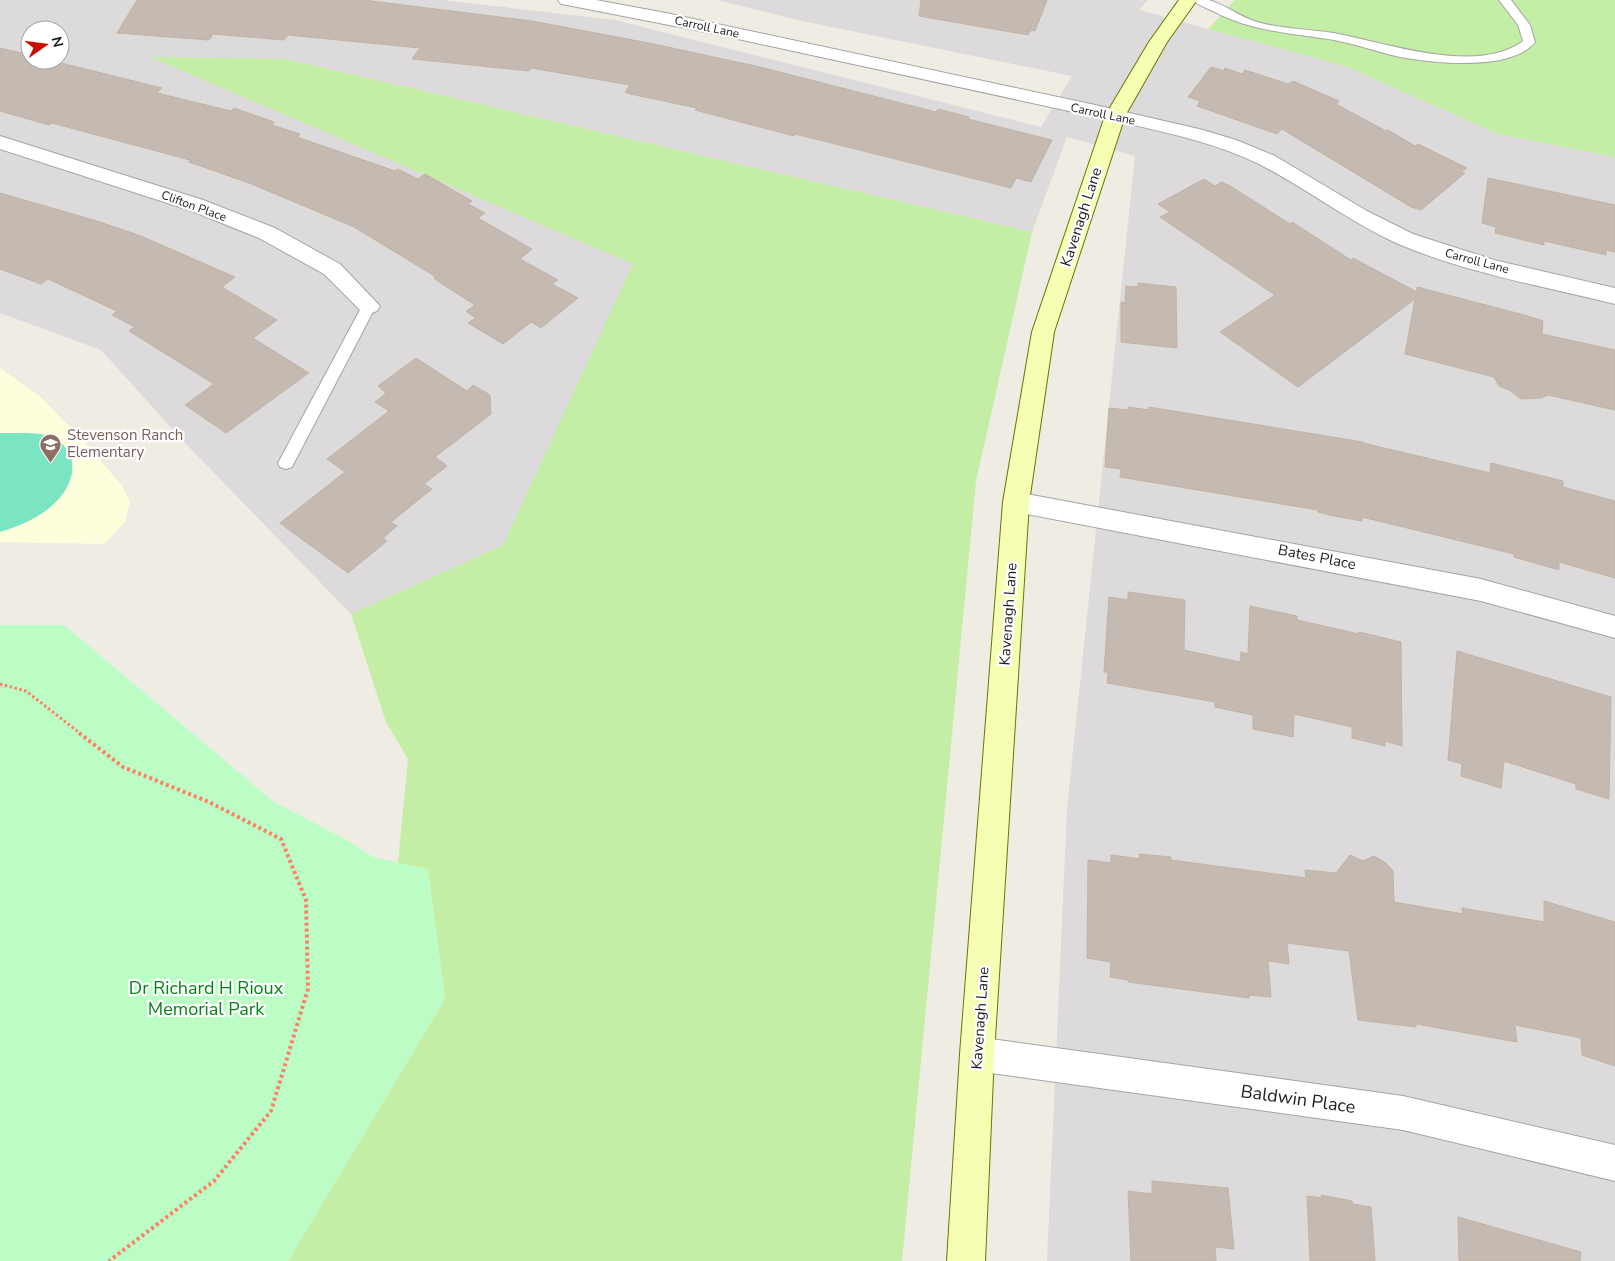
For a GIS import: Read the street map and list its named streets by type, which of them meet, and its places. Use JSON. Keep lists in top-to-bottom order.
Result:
{
  "streets": {
    "main road": ["Kavenagh Lane"],
    "street": [
      "Carroll Lane",
      "Clifton Place",
      "Bates Place",
      "Baldwin Place"
    ]
  },
  "crossings": [
    ["Carroll Lane", "Kavenagh Lane"],
    ["Kavenagh Lane", "Bates Place"],
    ["Kavenagh Lane", "Baldwin Place"]
  ],
  "parks": ["Dr Richard H Rioux Memorial Park"],
  "places": {
    "school or university": ["Stevenson Ranch Elementary"]
  },
  "north": "right"
}
